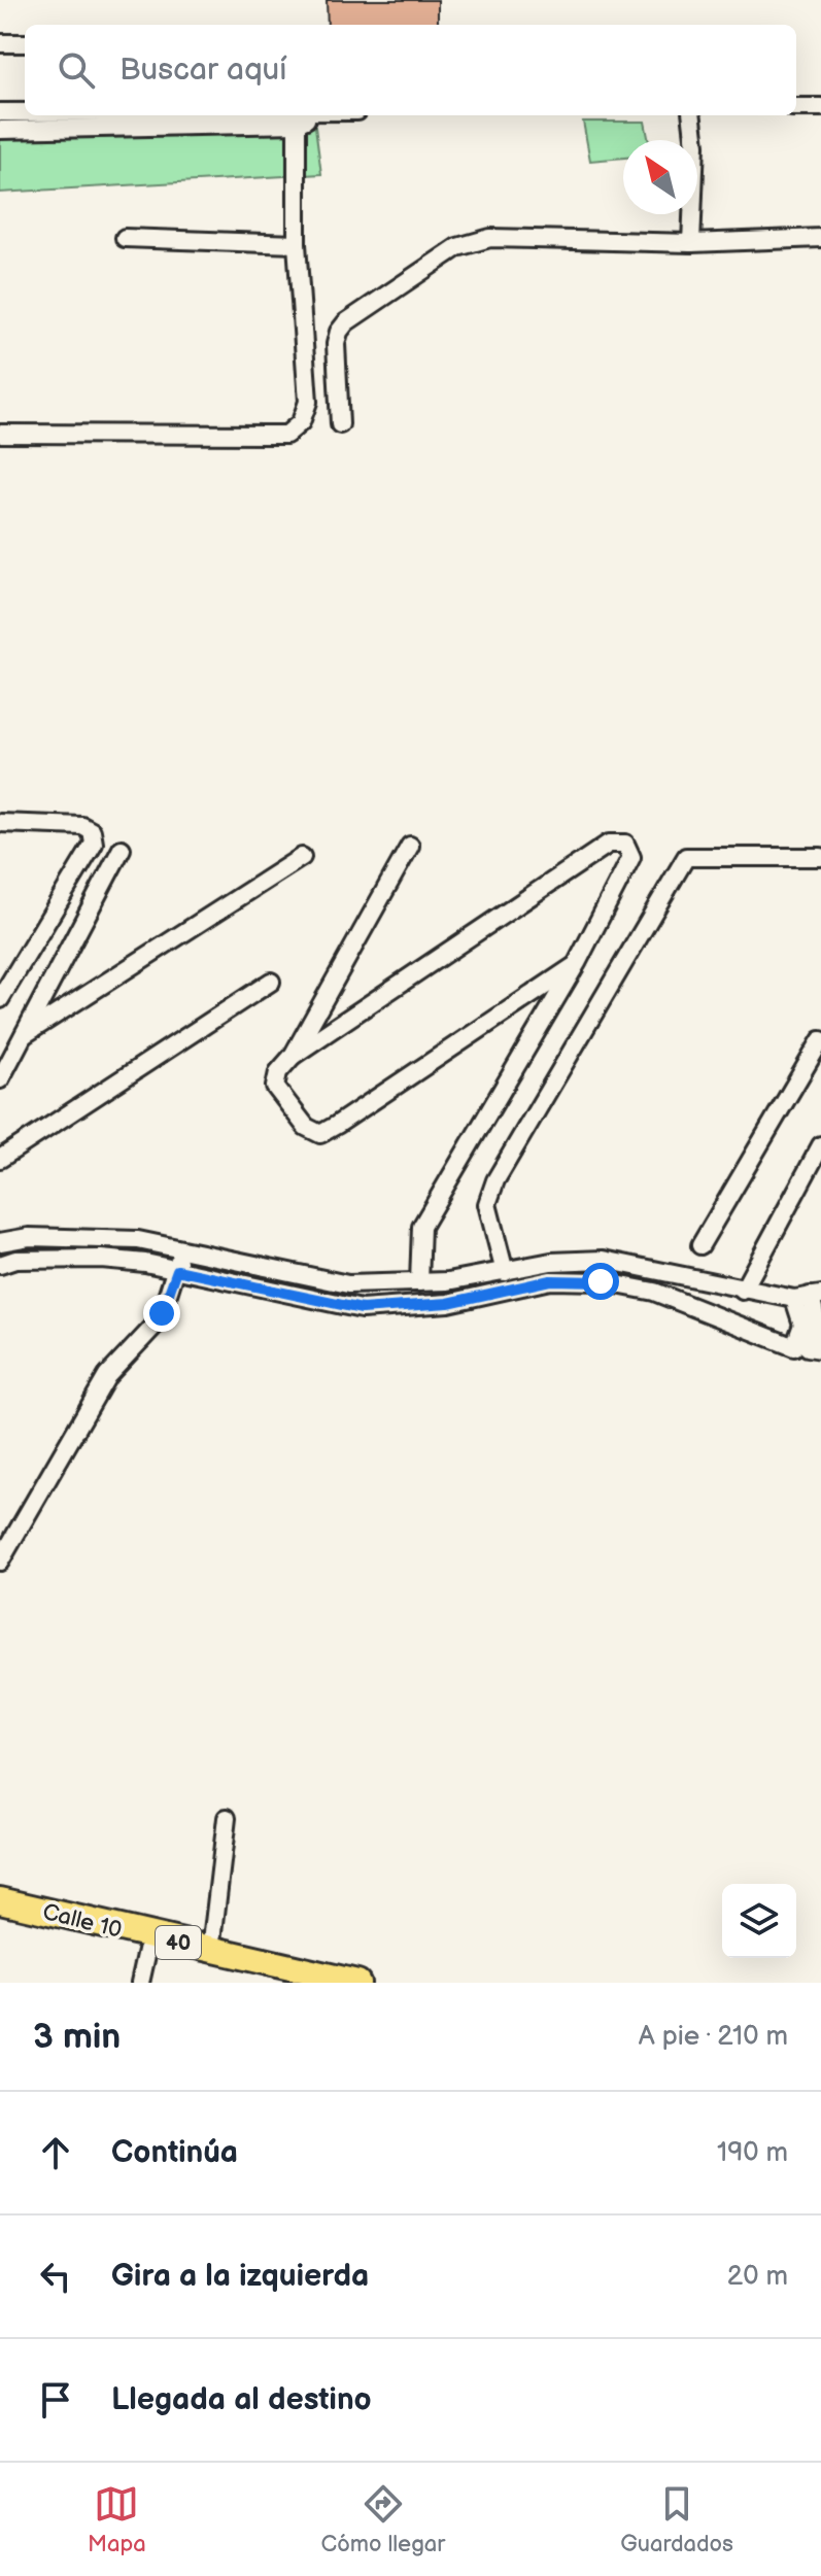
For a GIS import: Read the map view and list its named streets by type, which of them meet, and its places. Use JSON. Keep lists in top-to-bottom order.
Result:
{
  "streets": {
    "main road": ["Calle 10", "40"]
  },
  "north": "top left",
  "page": {
    "search": "Buscar aquí",
    "heading": ["3 min", "A pie · 210 m"],
    "list": [
      ["Continúa", "190 m"],
      ["Gira a la izquierda", "20 m"],
      "Llegada al destino"
    ],
    "nav": ["Mapa", "Cómo llegar", "Guardados"]
  }
}
